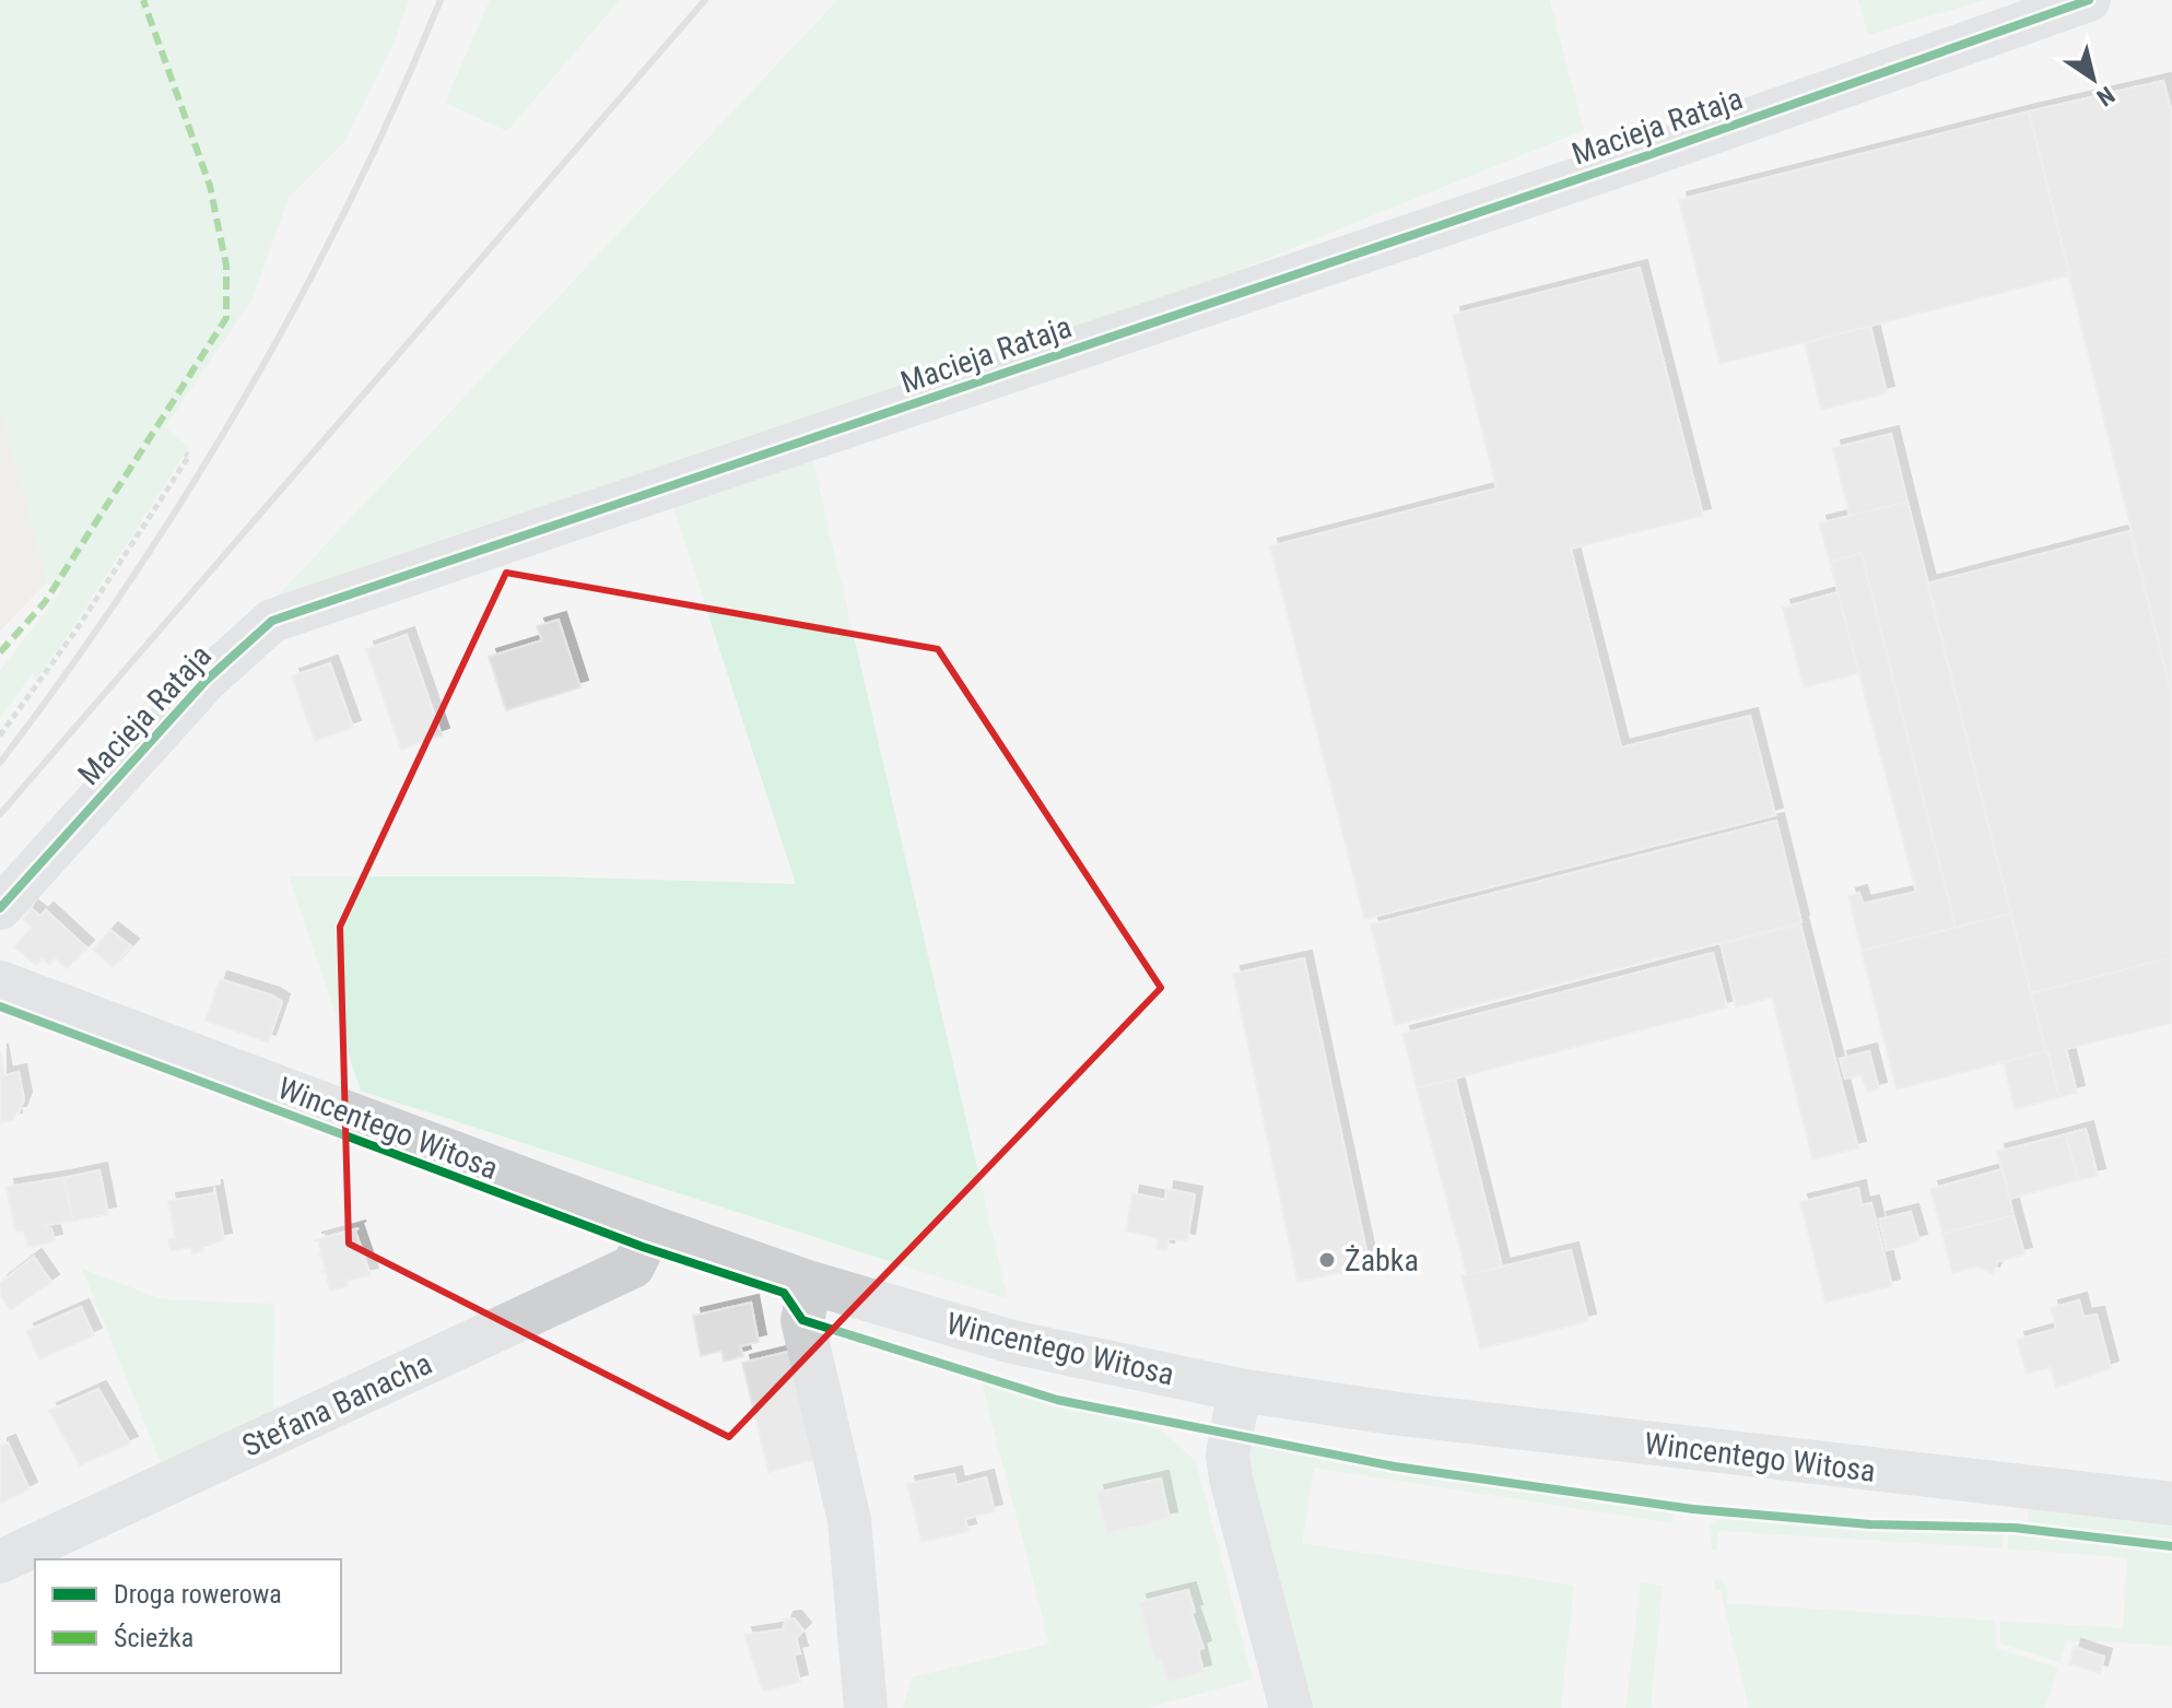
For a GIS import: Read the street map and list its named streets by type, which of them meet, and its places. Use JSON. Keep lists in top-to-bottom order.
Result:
{
  "streets": {
    "street": ["Macieja Rataja", "Wincentego Witosa", "Stefana Banacha"]
  },
  "crossings": [
    ["Wincentego Witosa", "Stefana Banacha"]
  ],
  "places": ["Żabka"],
  "legend": ["Droga rowerowa", "Ścieżka"],
  "north": "bottom right"
}
